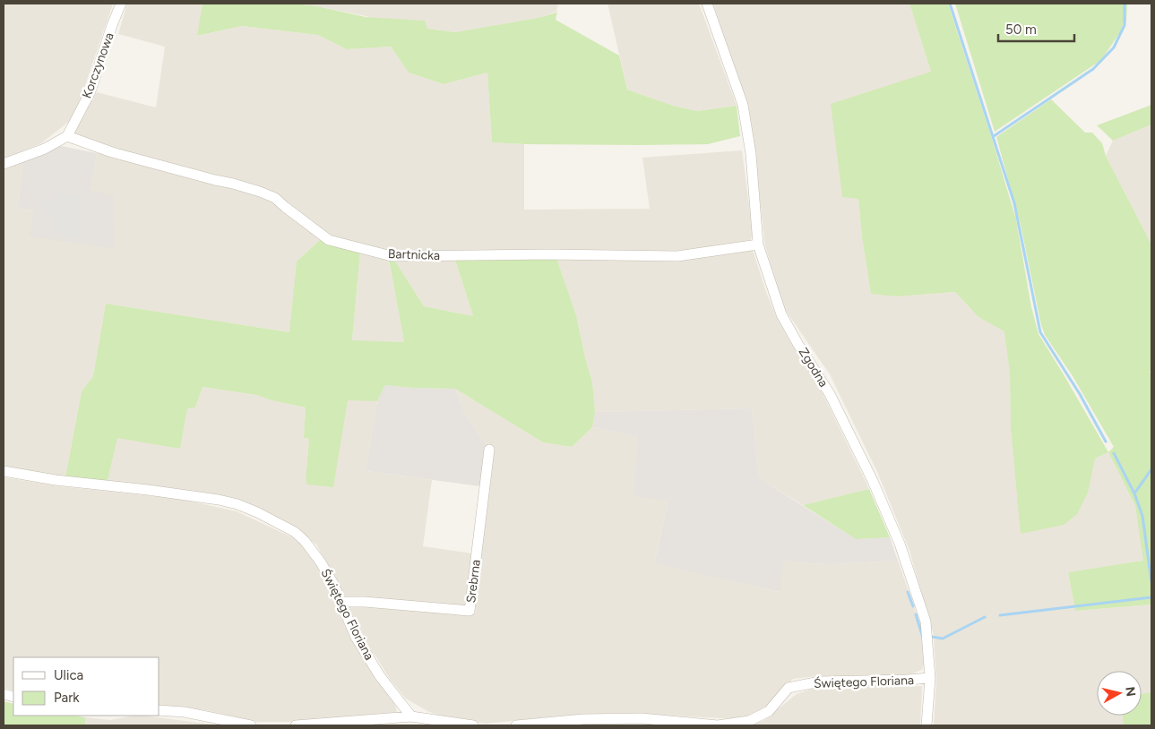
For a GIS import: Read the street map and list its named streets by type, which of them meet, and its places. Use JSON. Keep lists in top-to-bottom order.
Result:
{
  "streets": {
    "street": [
      "Korczynowa",
      "Bartnicka",
      "Zgodna",
      "Srebrna",
      "Świętego Floriana"
    ]
  },
  "crossings": [
    ["Korczynowa", "Bartnicka"],
    ["Bartnicka", "Zgodna"],
    ["Zgodna", "Świętego Floriana"],
    ["Srebrna", "Świętego Floriana"]
  ],
  "legend": ["Ulica", "Park"],
  "scale_bar": "50 m",
  "north": "right"
}
